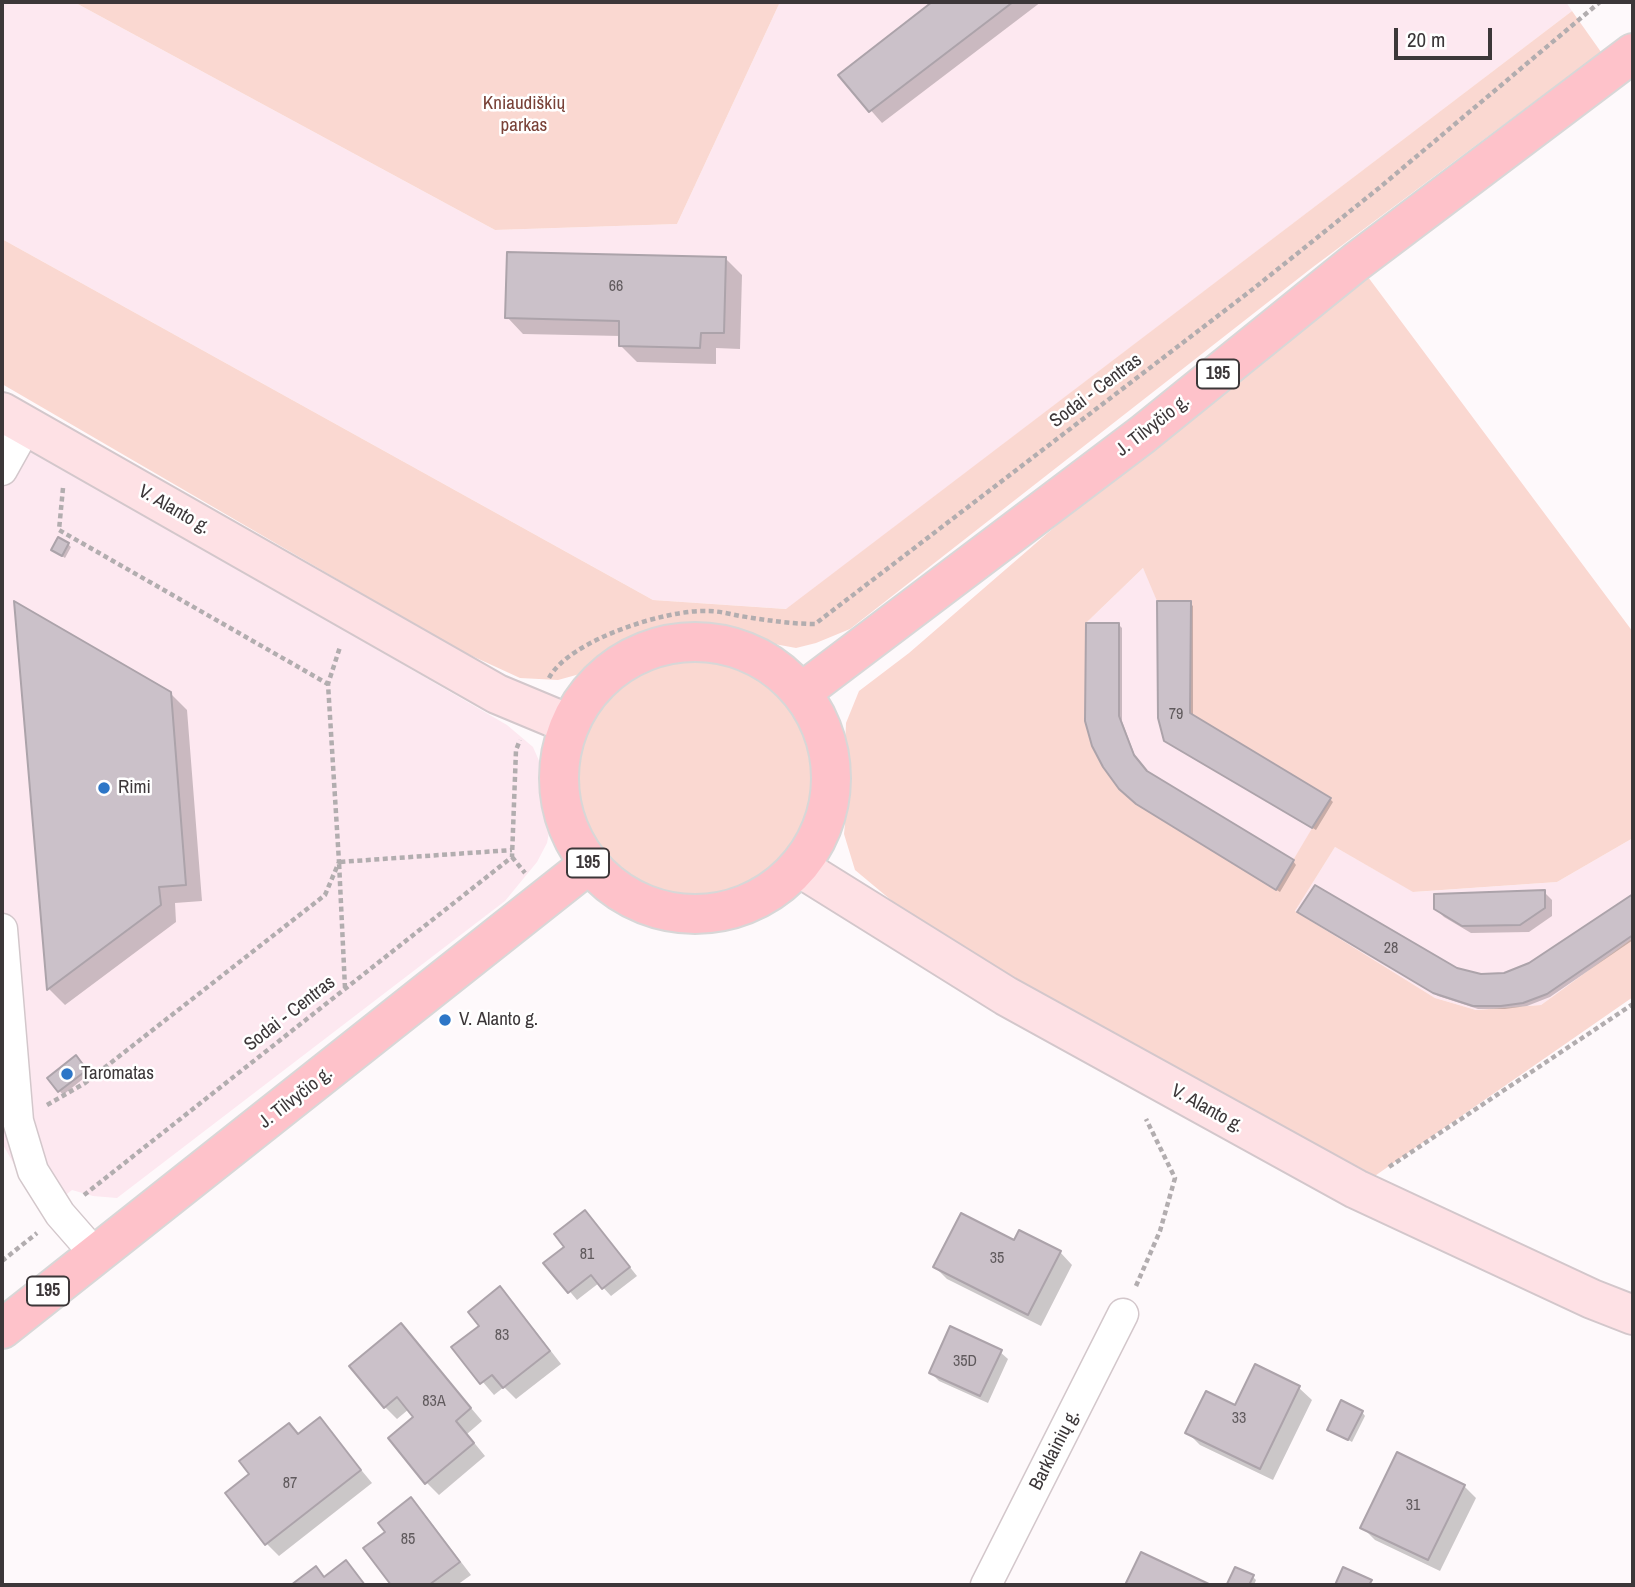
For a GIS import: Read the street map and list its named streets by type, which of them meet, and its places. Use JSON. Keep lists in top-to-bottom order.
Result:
{
  "streets": {
    "main road": ["195", "J. Tilvyčio g.", "V. Alanto g."],
    "street": ["Barklainių g."],
    "path": ["Sodai - Centras"]
  },
  "crossings": [
    ["195", "J. Tilvyčio g."],
    ["195", "V. Alanto g."]
  ],
  "parks": ["Kniaudiškių parkas"],
  "places": ["Rimi", "V. Alanto g.", "Taromatas"],
  "house_numbers": [
    "66",
    "79",
    "28",
    "81",
    "35",
    "83",
    "35D",
    "83A",
    "33",
    "87",
    "31",
    "85"
  ],
  "scale_bar": "20 m"
}
